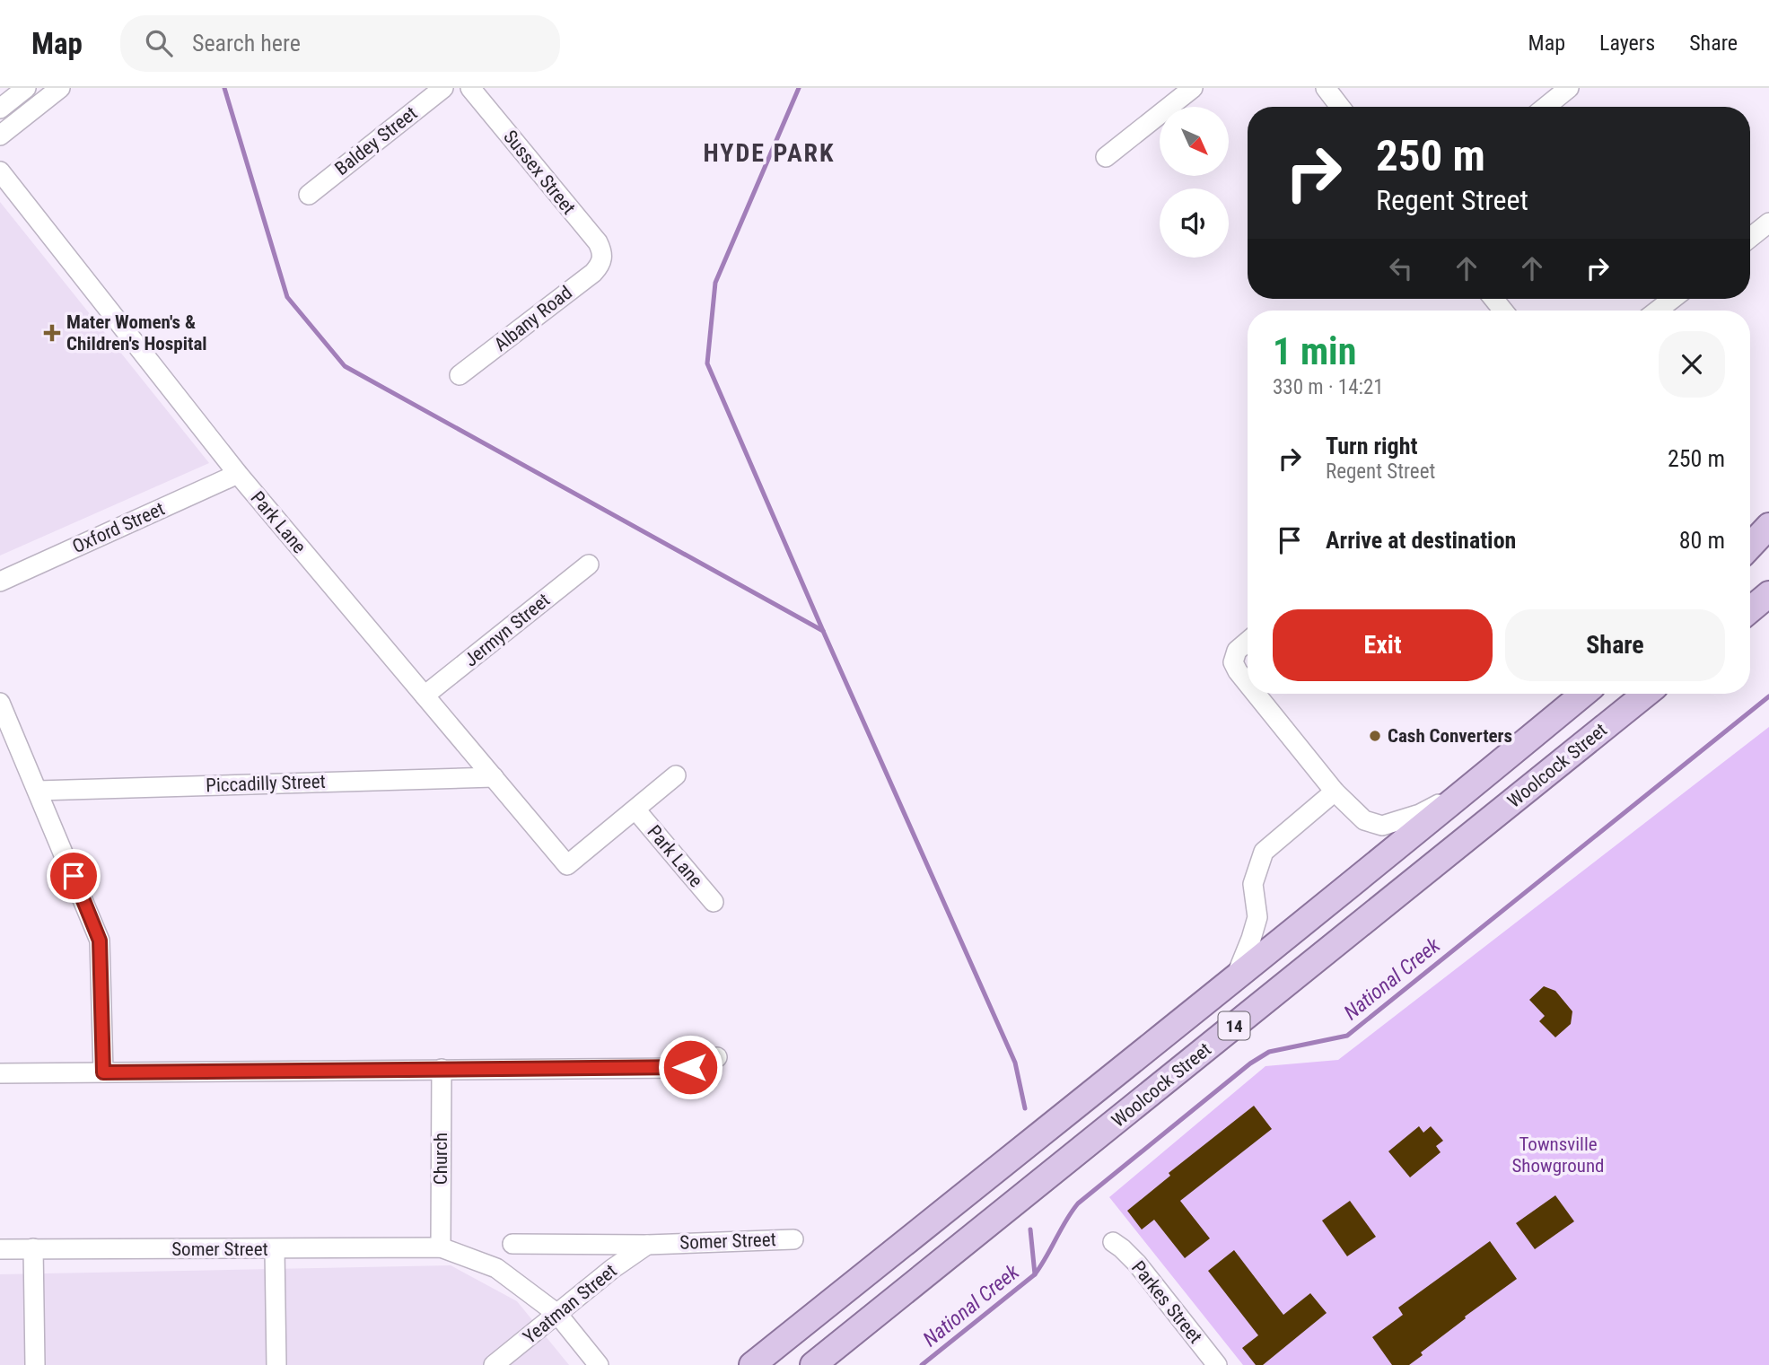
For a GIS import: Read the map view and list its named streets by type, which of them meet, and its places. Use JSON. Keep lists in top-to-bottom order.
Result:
{
  "streets": {
    "main road": ["Woolcock Street", "14"],
    "street": [
      "Baldey Street",
      "Sussex Street",
      "Albany Road",
      "Park Lane",
      "Oxford Street",
      "Jermyn Street",
      "Piccadilly Street",
      "Church",
      "Somer Street",
      "Parkes Street",
      "Yeatman Street"
    ]
  },
  "crossings": [
    ["Sussex Street", "Albany Road"],
    ["Park Lane", "Oxford Street"],
    ["Park Lane", "Jermyn Street"],
    ["Park Lane", "Piccadilly Street"],
    ["Church", "Somer Street"],
    ["Somer Street", "Yeatman Street"]
  ],
  "districts": ["HYDE PARK"],
  "water": ["National Creek"],
  "parks": ["Townsville Showground"],
  "places": {
    "health": ["Mater Women's & Children's Hospital"],
    "other": ["Cash Converters"]
  },
  "north": "bottom right",
  "page": {
    "header": "Map",
    "search": "Search here",
    "nav": ["Map", "Layers", "Share"],
    "turn": ["250 m", "Regent Street"],
    "heading": ["1 min", "330 m · 14:21"],
    "list": [
      {
        "name": "Turn right",
        "note": "Regent Street",
        "value": "250 m"
      },
      {
        "name": "Arrive at destination",
        "value": "80 m"
      }
    ],
    "buttons": ["Exit", "Share"]
  }
}
